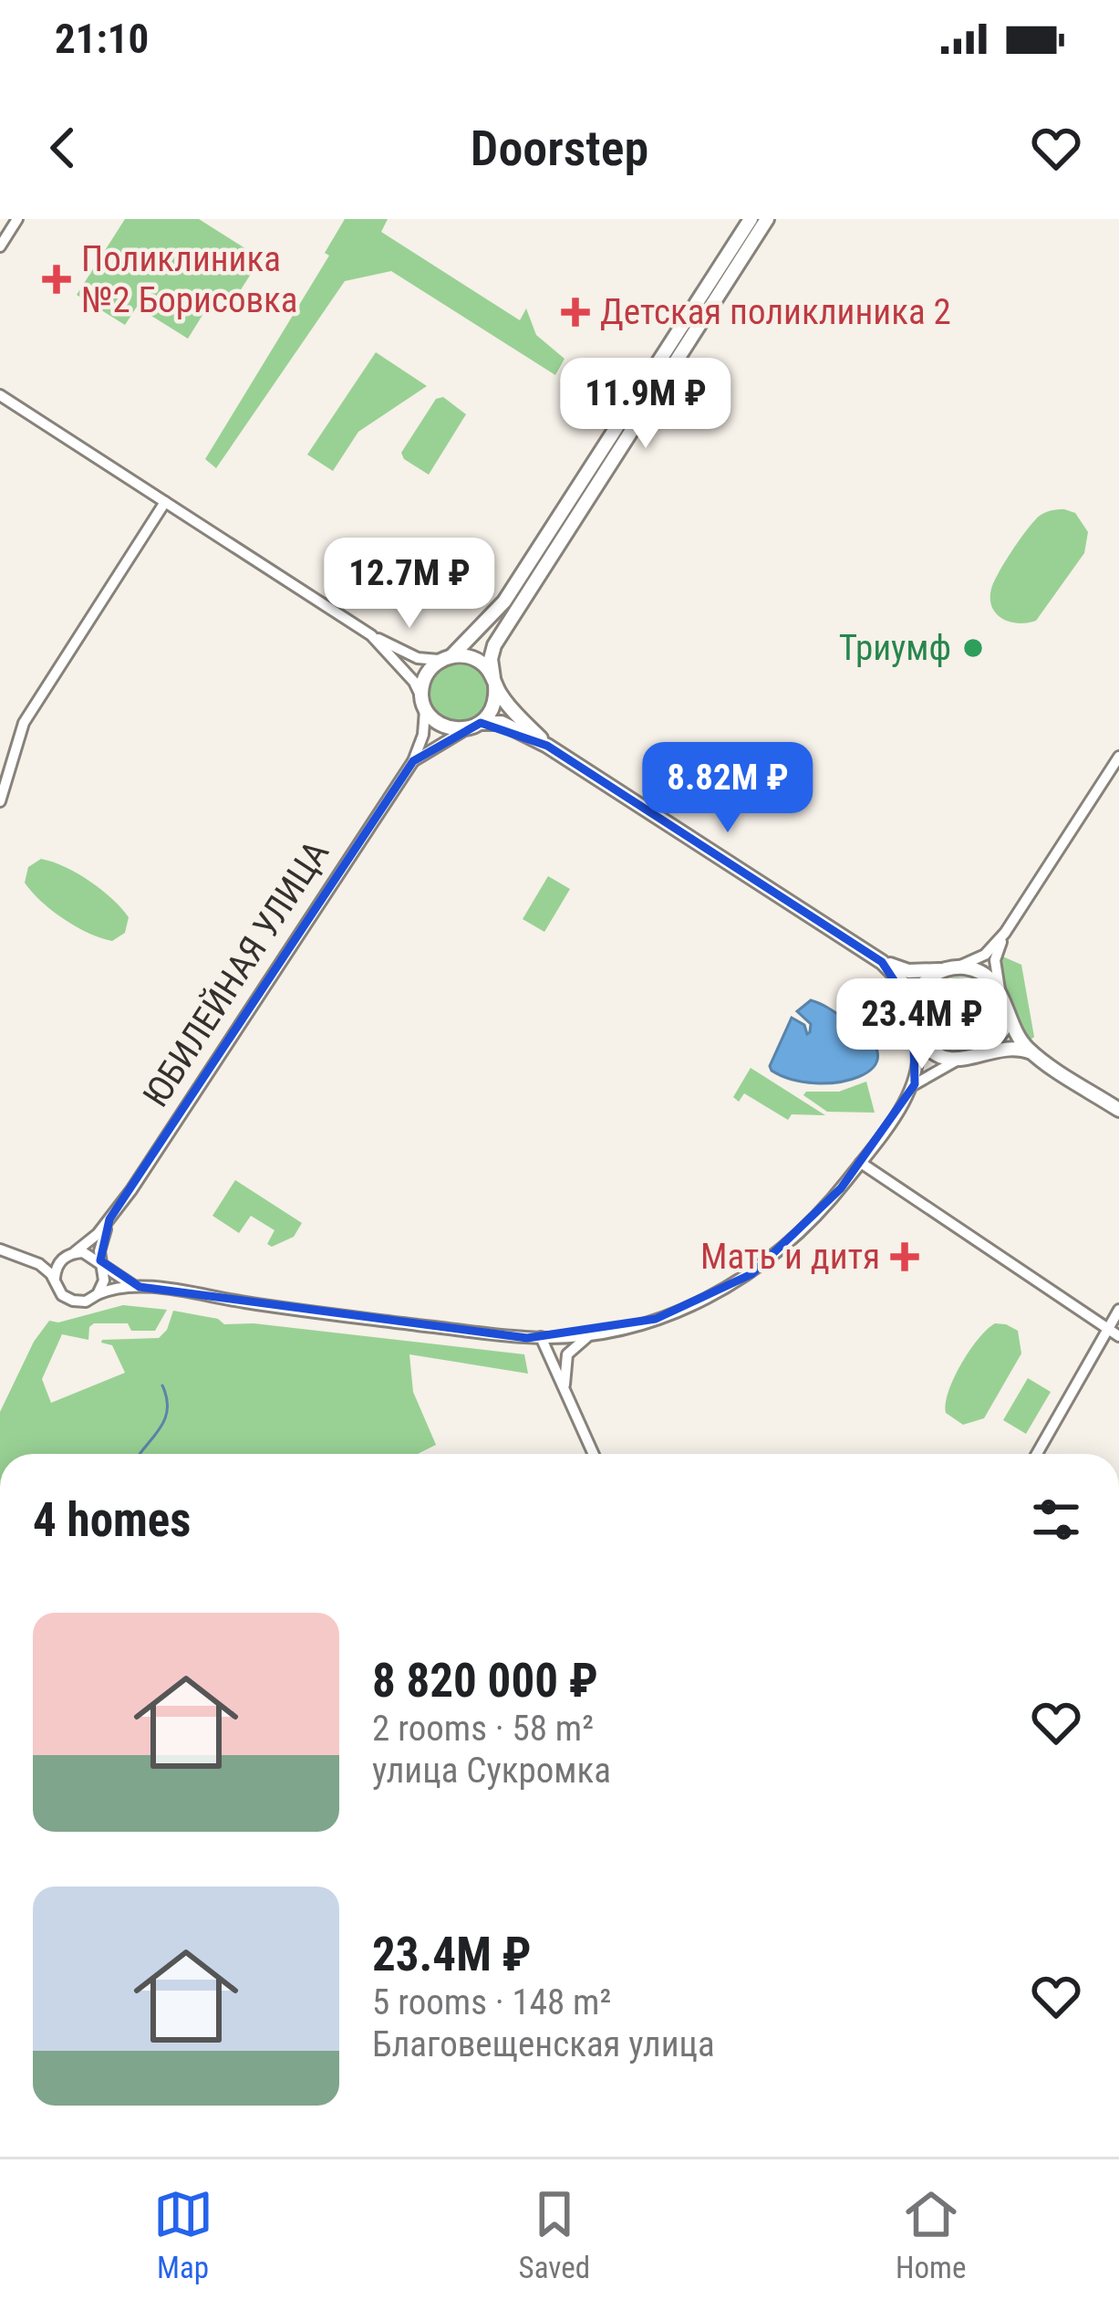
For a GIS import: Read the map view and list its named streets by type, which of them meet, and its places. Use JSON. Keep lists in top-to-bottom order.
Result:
{
  "streets": {
    "street": ["ЮБИЛЕЙНАЯ УЛИЦА"]
  },
  "places": {
    "health": ["Поликлиника №2 Борисовка", "Детская поликлиника 2", "Мать и дитя"],
    "other": ["Триумф"]
  },
  "page": {
    "status": "21:10",
    "header": "Doorstep",
    "price": [
      "11.9M ₽",
      "12.7M ₽",
      "8.82M ₽",
      "23.4M ₽"
    ],
    "heading": "4 homes",
    "list": [
      {
        "name": "8 820 000 ₽",
        "note": "2 rooms · 58 m² · улица Сукромка"
      },
      {
        "name": "23.4M ₽",
        "note": "5 rooms · 148 m² · Благовещенская улица"
      }
    ],
    "tabs": ["Map", "Saved", "Home"]
  }
}
